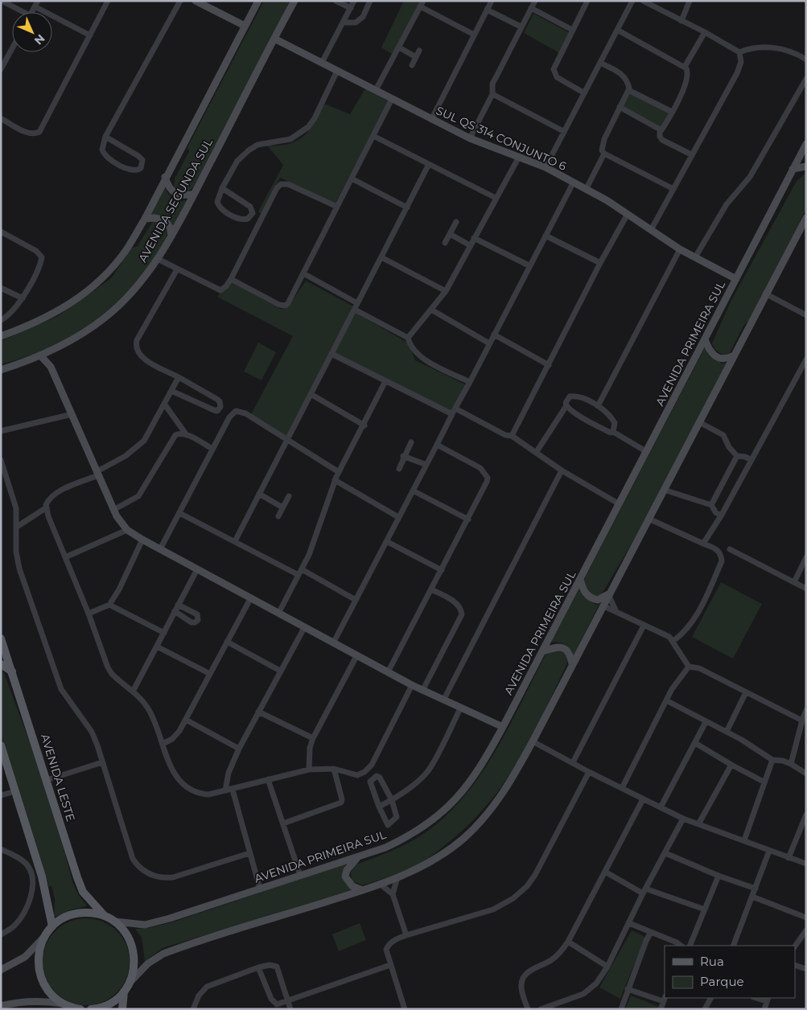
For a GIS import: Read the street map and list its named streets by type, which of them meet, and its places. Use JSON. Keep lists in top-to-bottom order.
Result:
{
  "streets": {
    "main road": [
      "SUL QS 314 CONJUNTO 6",
      "AVENIDA SEGUNDA SUL",
      "AVENIDA PRIMEIRA SUL",
      "AVENIDA LESTE"
    ]
  },
  "crossings": [
    ["SUL QS 314 CONJUNTO 6", "AVENIDA SEGUNDA SUL"],
    ["SUL QS 314 CONJUNTO 6", "AVENIDA PRIMEIRA SUL"]
  ],
  "legend": ["Rua", "Parque"],
  "north": "bottom right"
}
